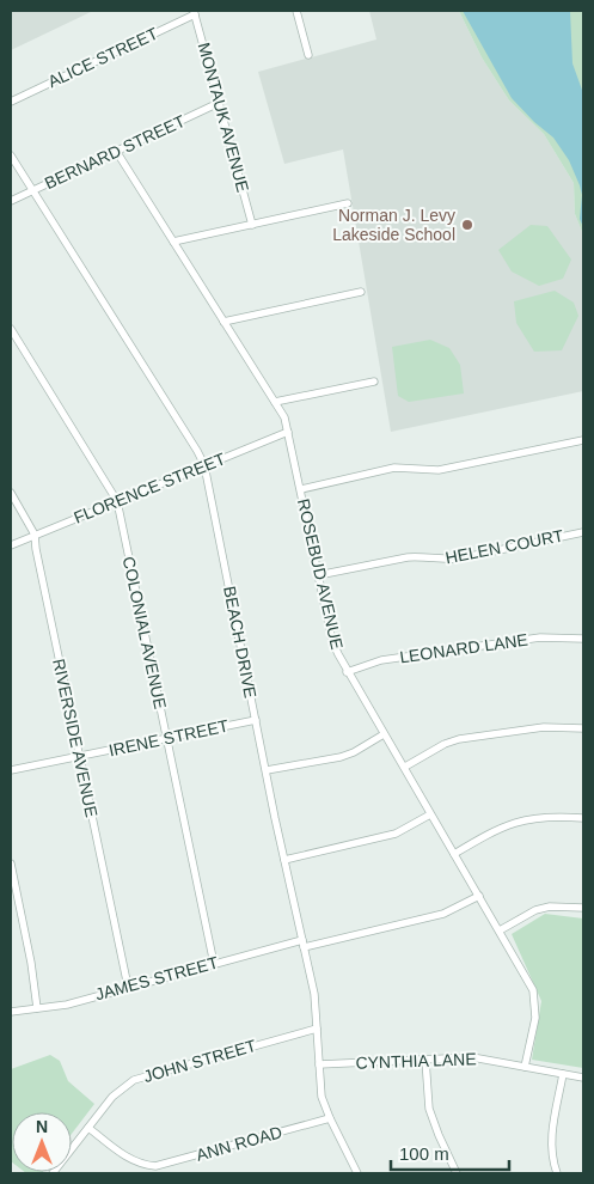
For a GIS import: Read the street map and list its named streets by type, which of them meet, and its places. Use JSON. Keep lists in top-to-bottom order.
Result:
{
  "streets": {
    "street": [
      "ALICE STREET",
      "MONTAUK AVENUE",
      "BERNARD STREET",
      "FLORENCE STREET",
      "HELEN COURT",
      "ROSEBUD AVENUE",
      "COLONIAL AVENUE",
      "BEACH DRIVE",
      "LEONARD LANE",
      "RIVERSIDE AVENUE",
      "IRENE STREET",
      "JAMES STREET",
      "JOHN STREET",
      "CYNTHIA LANE",
      "ANN ROAD"
    ]
  },
  "crossings": [
    ["ALICE STREET", "MONTAUK AVENUE"],
    ["MONTAUK AVENUE", "BERNARD STREET"],
    ["BERNARD STREET", "ROSEBUD AVENUE"],
    ["BERNARD STREET", "BEACH DRIVE"],
    ["FLORENCE STREET", "ROSEBUD AVENUE"],
    ["FLORENCE STREET", "COLONIAL AVENUE"],
    ["FLORENCE STREET", "BEACH DRIVE"],
    ["FLORENCE STREET", "RIVERSIDE AVENUE"],
    ["HELEN COURT", "ROSEBUD AVENUE"],
    ["ROSEBUD AVENUE", "LEONARD LANE"],
    ["ROSEBUD AVENUE", "JAMES STREET"],
    ["ROSEBUD AVENUE", "CYNTHIA LANE"],
    ["COLONIAL AVENUE", "IRENE STREET"],
    ["COLONIAL AVENUE", "JAMES STREET"],
    ["BEACH DRIVE", "IRENE STREET"],
    ["BEACH DRIVE", "JAMES STREET"],
    ["BEACH DRIVE", "JOHN STREET"],
    ["BEACH DRIVE", "CYNTHIA LANE"],
    ["BEACH DRIVE", "ANN ROAD"],
    ["RIVERSIDE AVENUE", "IRENE STREET"],
    ["RIVERSIDE AVENUE", "JAMES STREET"],
    ["JOHN STREET", "ANN ROAD"]
  ],
  "places": ["Norman J. Levy Lakeside School"],
  "scale_bar": "100 m",
  "north": "top"
}
